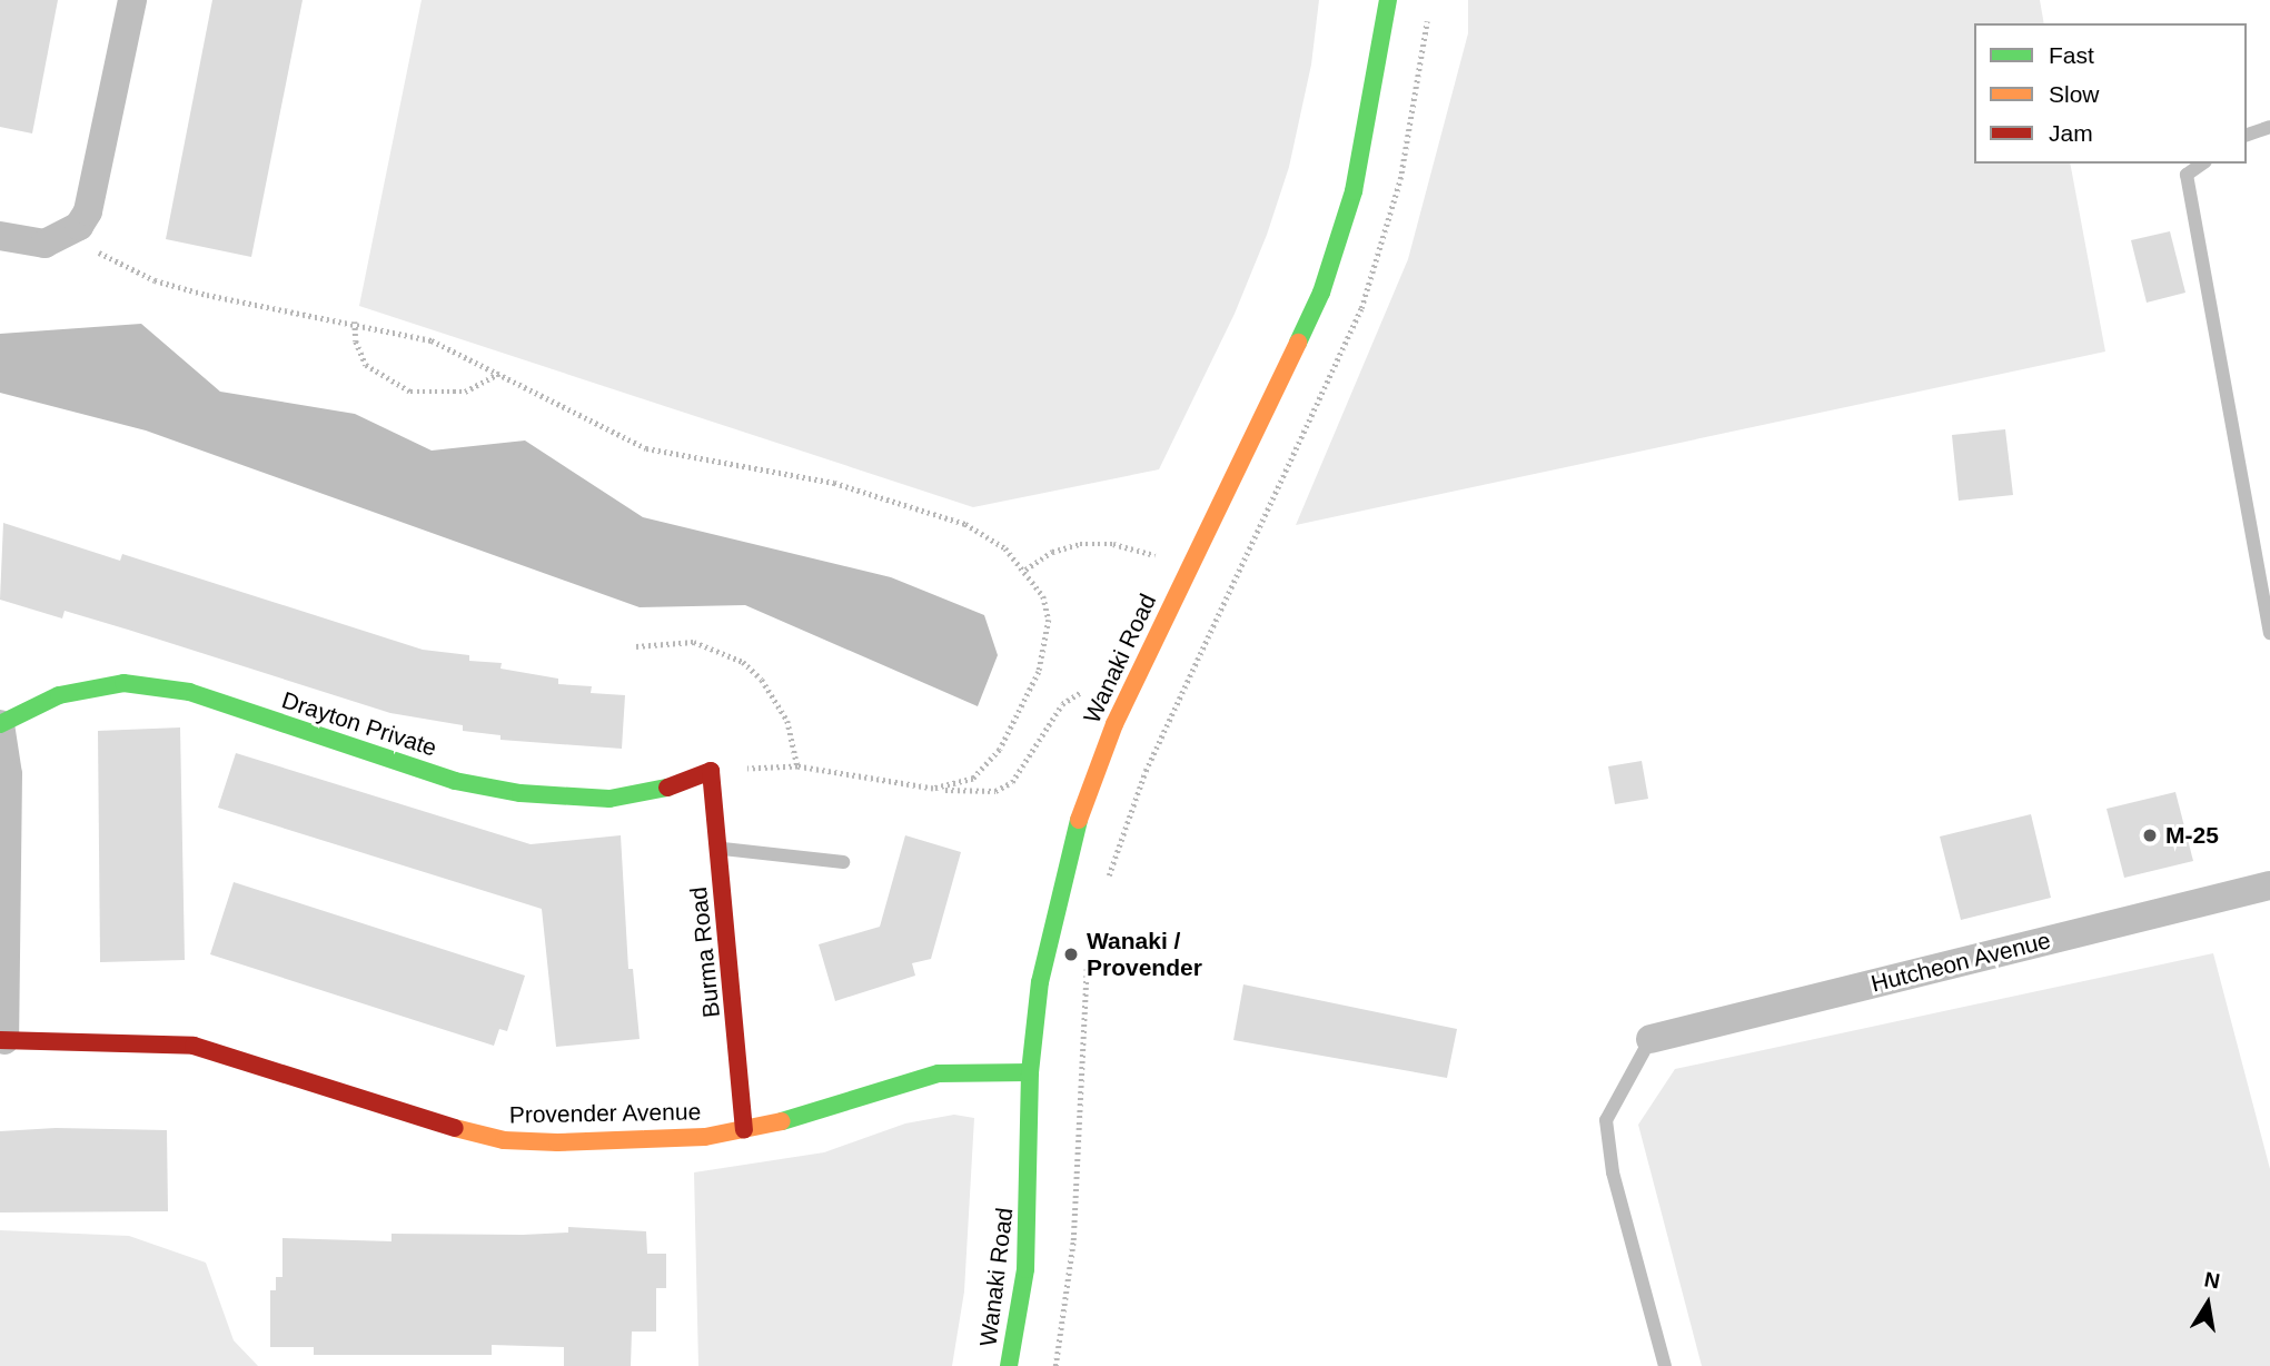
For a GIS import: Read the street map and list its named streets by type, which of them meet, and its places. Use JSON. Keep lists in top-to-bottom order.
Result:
{
  "streets": {
    "street": [
      "Wanaki Road",
      "Drayton Private",
      "Burma Road",
      "Hutcheon Avenue",
      "Provender Avenue"
    ]
  },
  "crossings": [
    ["Wanaki Road", "Provender Avenue"],
    ["Drayton Private", "Burma Road"],
    ["Burma Road", "Provender Avenue"]
  ],
  "places": ["M-25", "Wanaki / Provender"],
  "legend": ["Fast", "Slow", "Jam"],
  "north": "top"
}
